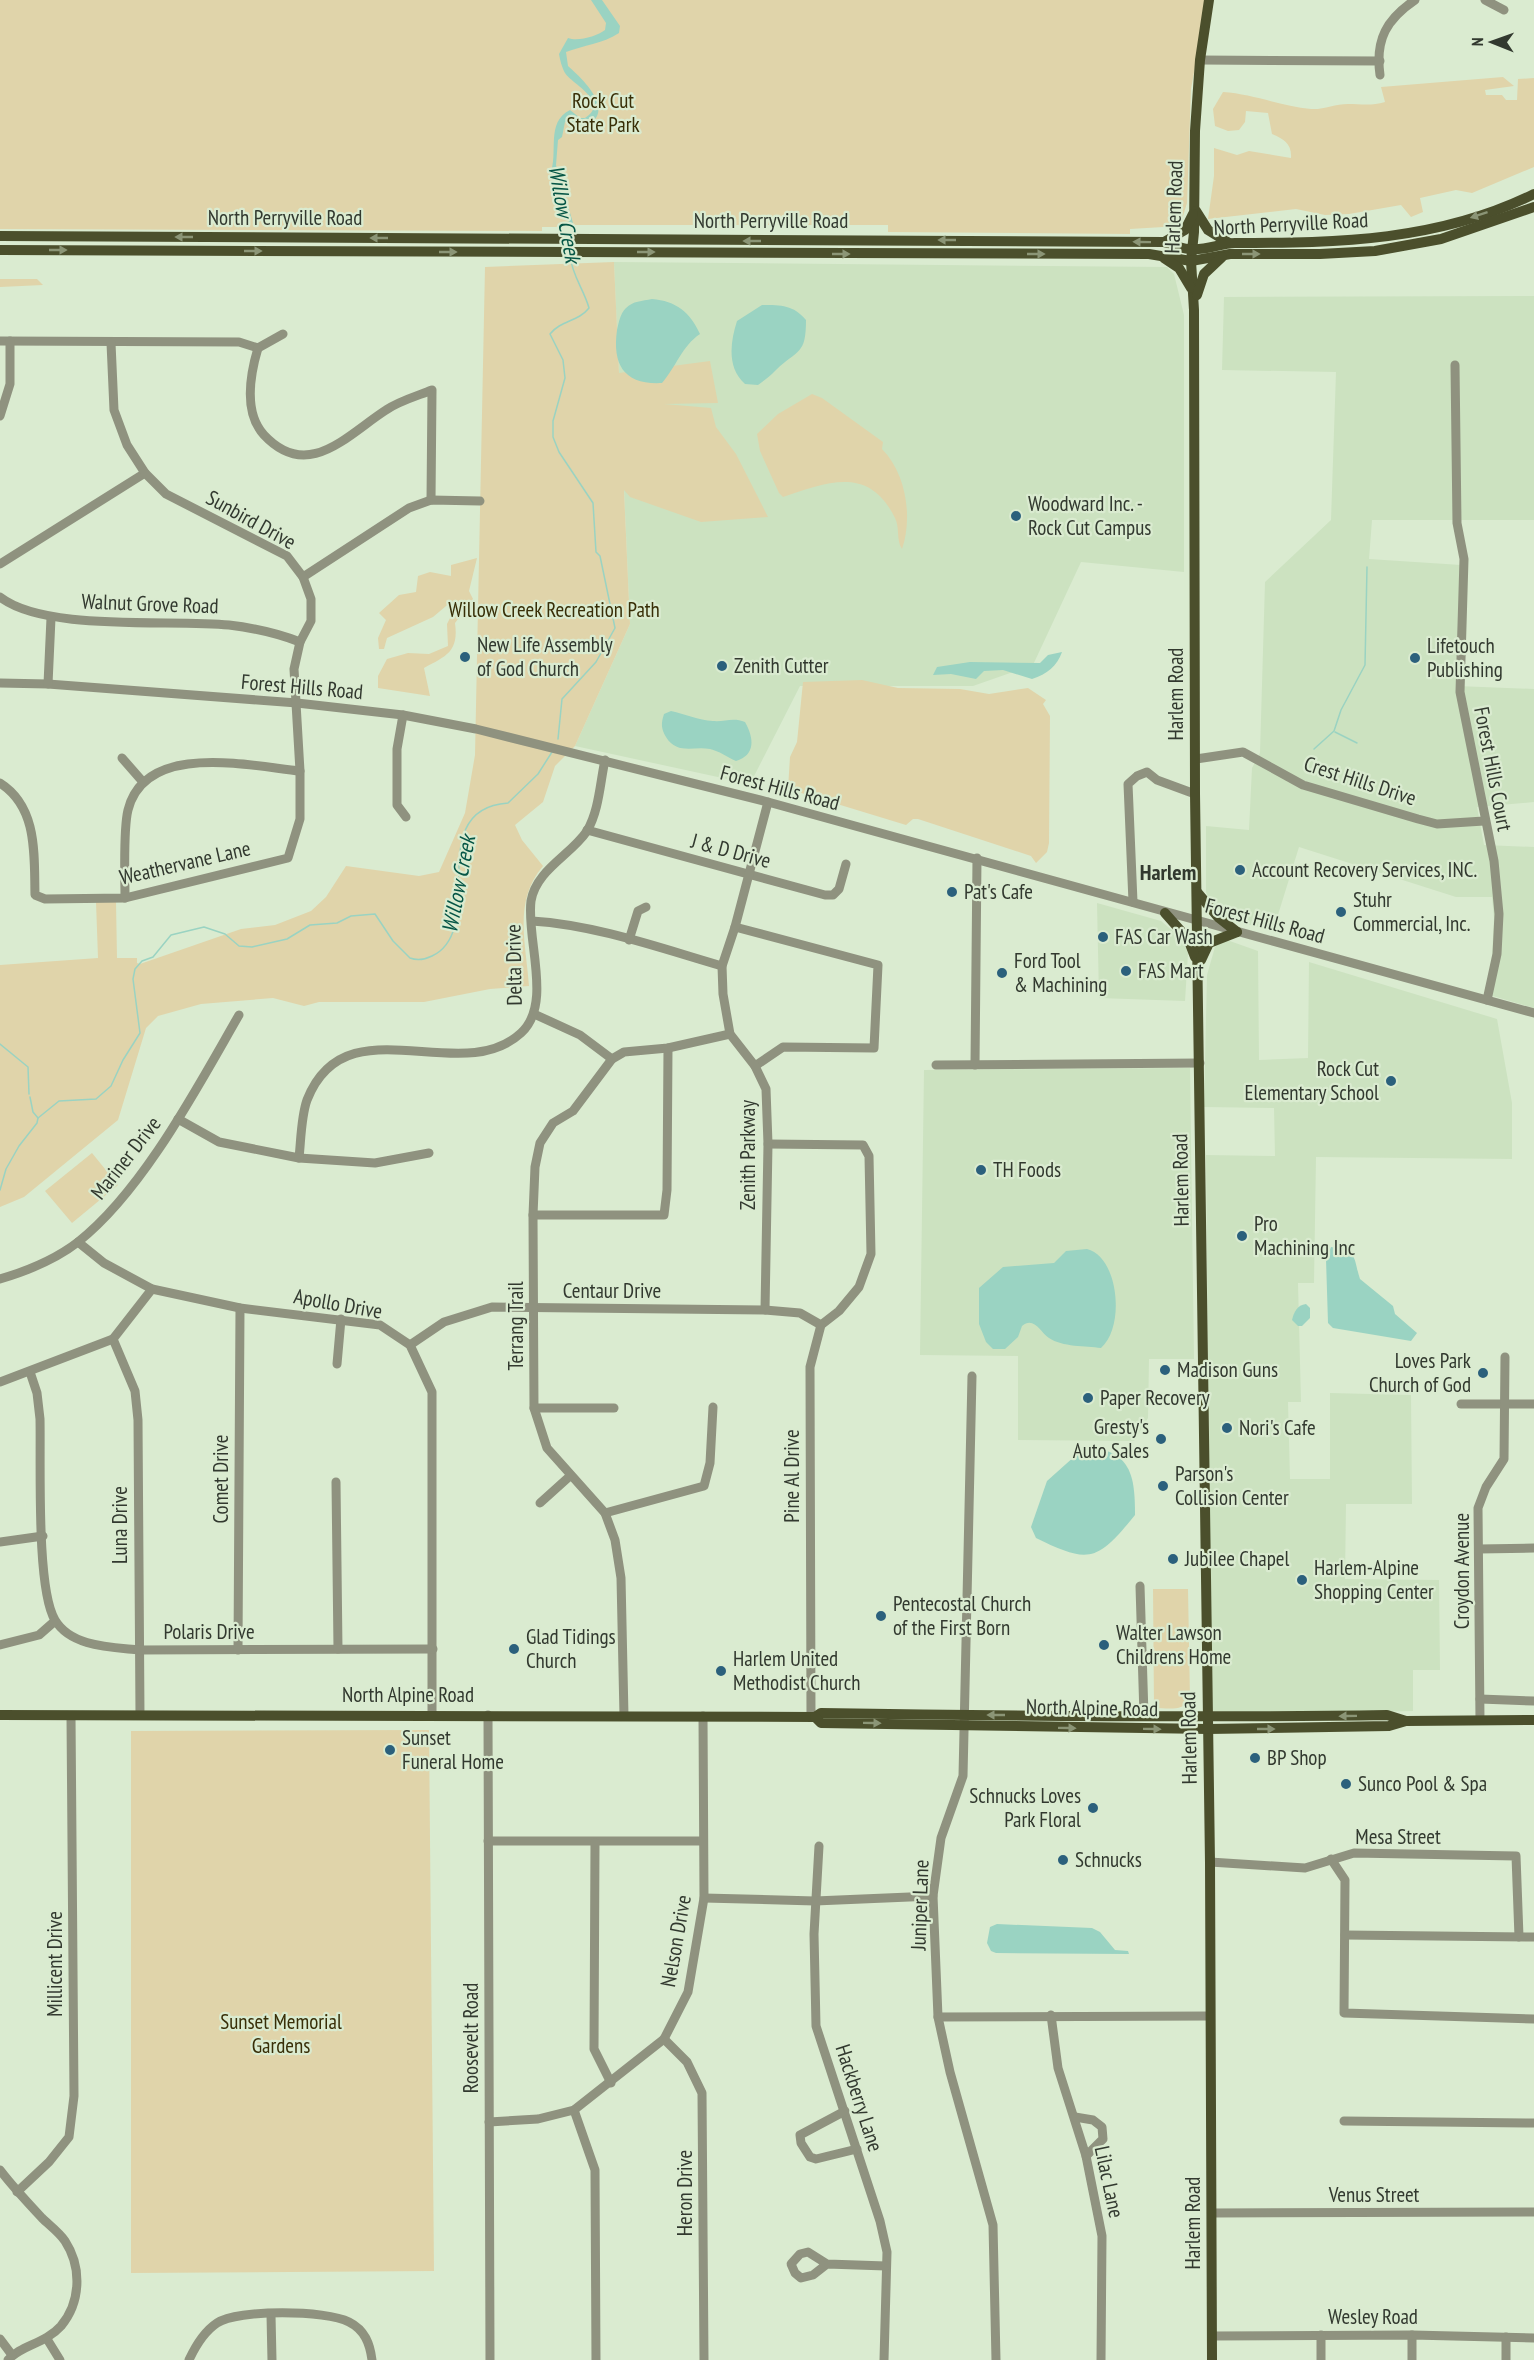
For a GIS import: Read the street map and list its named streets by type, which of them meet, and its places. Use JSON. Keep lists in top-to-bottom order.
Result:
{
  "streets": {
    "main road": ["Harlem Road", "North Perryville Road", "North Alpine Road"],
    "street": [
      "Sunbird Drive",
      "Walnut Grove Road",
      "Forest Hills Road",
      "Forest Hills Court",
      "Crest Hills Drive",
      "J & D Drive",
      "Weathervane Lane",
      "Delta Drive",
      "Zenith Parkway",
      "Mariner Drive",
      "Centaur Drive",
      "Apollo Drive",
      "Terrang Trail",
      "Pine Al Drive",
      "Comet Drive",
      "Luna Drive",
      "Croydon Avenue",
      "Polaris Drive",
      "Mesa Street",
      "Juniper Lane",
      "Nelson Drive",
      "Millicent Drive",
      "Roosevelt Road",
      "Hackberry Lane",
      "Lilac Lane",
      "Heron Drive",
      "Venus Street",
      "Wesley Road"
    ]
  },
  "crossings": [
    ["Harlem Road", "North Perryville Road"],
    ["Harlem Road", "Forest Hills Road"],
    ["Harlem Road", "Crest Hills Drive"],
    ["Harlem Road", "North Alpine Road"],
    ["Harlem Road", "Mesa Street"],
    ["Harlem Road", "Venus Street"],
    ["Harlem Road", "Wesley Road"],
    ["Sunbird Drive", "Walnut Grove Road"],
    ["Sunbird Drive", "Forest Hills Road"],
    ["Sunbird Drive", "Weathervane Lane"],
    ["Forest Hills Road", "Forest Hills Court"],
    ["Forest Hills Road", "Delta Drive"],
    ["Forest Hills Road", "Zenith Parkway"],
    ["Forest Hills Court", "Crest Hills Drive"],
    ["J & D Drive", "Delta Drive"],
    ["J & D Drive", "Zenith Parkway"],
    ["Zenith Parkway", "Centaur Drive"],
    ["Mariner Drive", "Apollo Drive"],
    ["Centaur Drive", "Apollo Drive"],
    ["Centaur Drive", "Terrang Trail"],
    ["Centaur Drive", "Pine Al Drive"],
    ["Apollo Drive", "Comet Drive"],
    ["Terrang Trail", "North Alpine Road"],
    ["Pine Al Drive", "North Alpine Road"],
    ["Comet Drive", "Polaris Drive"],
    ["Luna Drive", "Polaris Drive"],
    ["Luna Drive", "North Alpine Road"],
    ["Croydon Avenue", "North Alpine Road"],
    ["North Alpine Road", "Juniper Lane"],
    ["North Alpine Road", "Nelson Drive"],
    ["North Alpine Road", "Millicent Drive"],
    ["North Alpine Road", "Roosevelt Road"],
    ["Nelson Drive", "Roosevelt Road"],
    ["Nelson Drive", "Heron Drive"]
  ],
  "districts": ["Harlem"],
  "water": ["Willow Creek"],
  "parks": ["Rock Cut State Park", "Willow Creek Recreation Path", "Sunset Memorial Gardens"],
  "places": [
    "Woodward Inc. - Rock Cut Campus",
    "New Life Assembly of God Church",
    "Lifetouch Publishing",
    "Zenith Cutter",
    "Account Recovery Services, INC.",
    "Pat's Cafe",
    "Stuhr Commercial, Inc.",
    "FAS Car Wash",
    "FAS Mart",
    "Ford Tool & Machining",
    "Rock Cut Elementary School",
    "TH Foods",
    "Pro Machining Inc",
    "Madison Guns",
    "Loves Park Church of God",
    "Paper Recovery",
    "Nori's Cafe",
    "Gresty's Auto Sales",
    "Parson's Collision Center",
    "Jubilee Chapel",
    "Harlem-Alpine Shopping Center",
    "Pentecostal Church of the First Born",
    "Walter Lawson Childrens Home",
    "Glad Tidings Church",
    "Harlem United Methodist Church",
    "Sunset Funeral Home",
    "BP Shop",
    "Sunco Pool & Spa",
    "Schnucks Loves Park Floral",
    "Schnucks"
  ],
  "north": "left"
}
